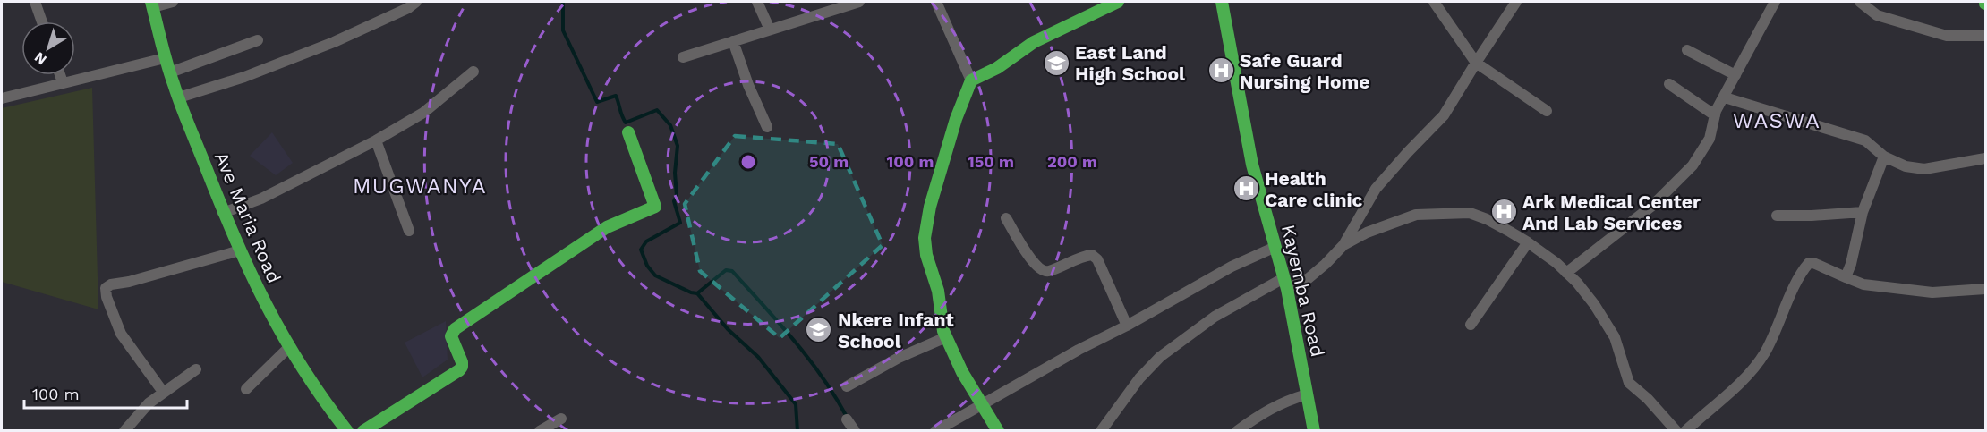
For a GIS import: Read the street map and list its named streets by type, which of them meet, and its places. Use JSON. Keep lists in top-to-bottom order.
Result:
{
  "streets": {
    "street": ["Ave Maria Road", "Kayemba Road"]
  },
  "districts": ["WASWA", "MUGWANYA"],
  "places": {
    "school or university": ["East Land High School", "Nkere Infant School"],
    "hospital": ["Safe Guard Nursing Home", "Health Care clinic", "Ark Medical Center And Lab Services"]
  },
  "scale_bar": "100 m",
  "north": "bottom left",
  "rings": [
    "50 m",
    "100 m",
    "150 m",
    "200 m"
  ]
}
